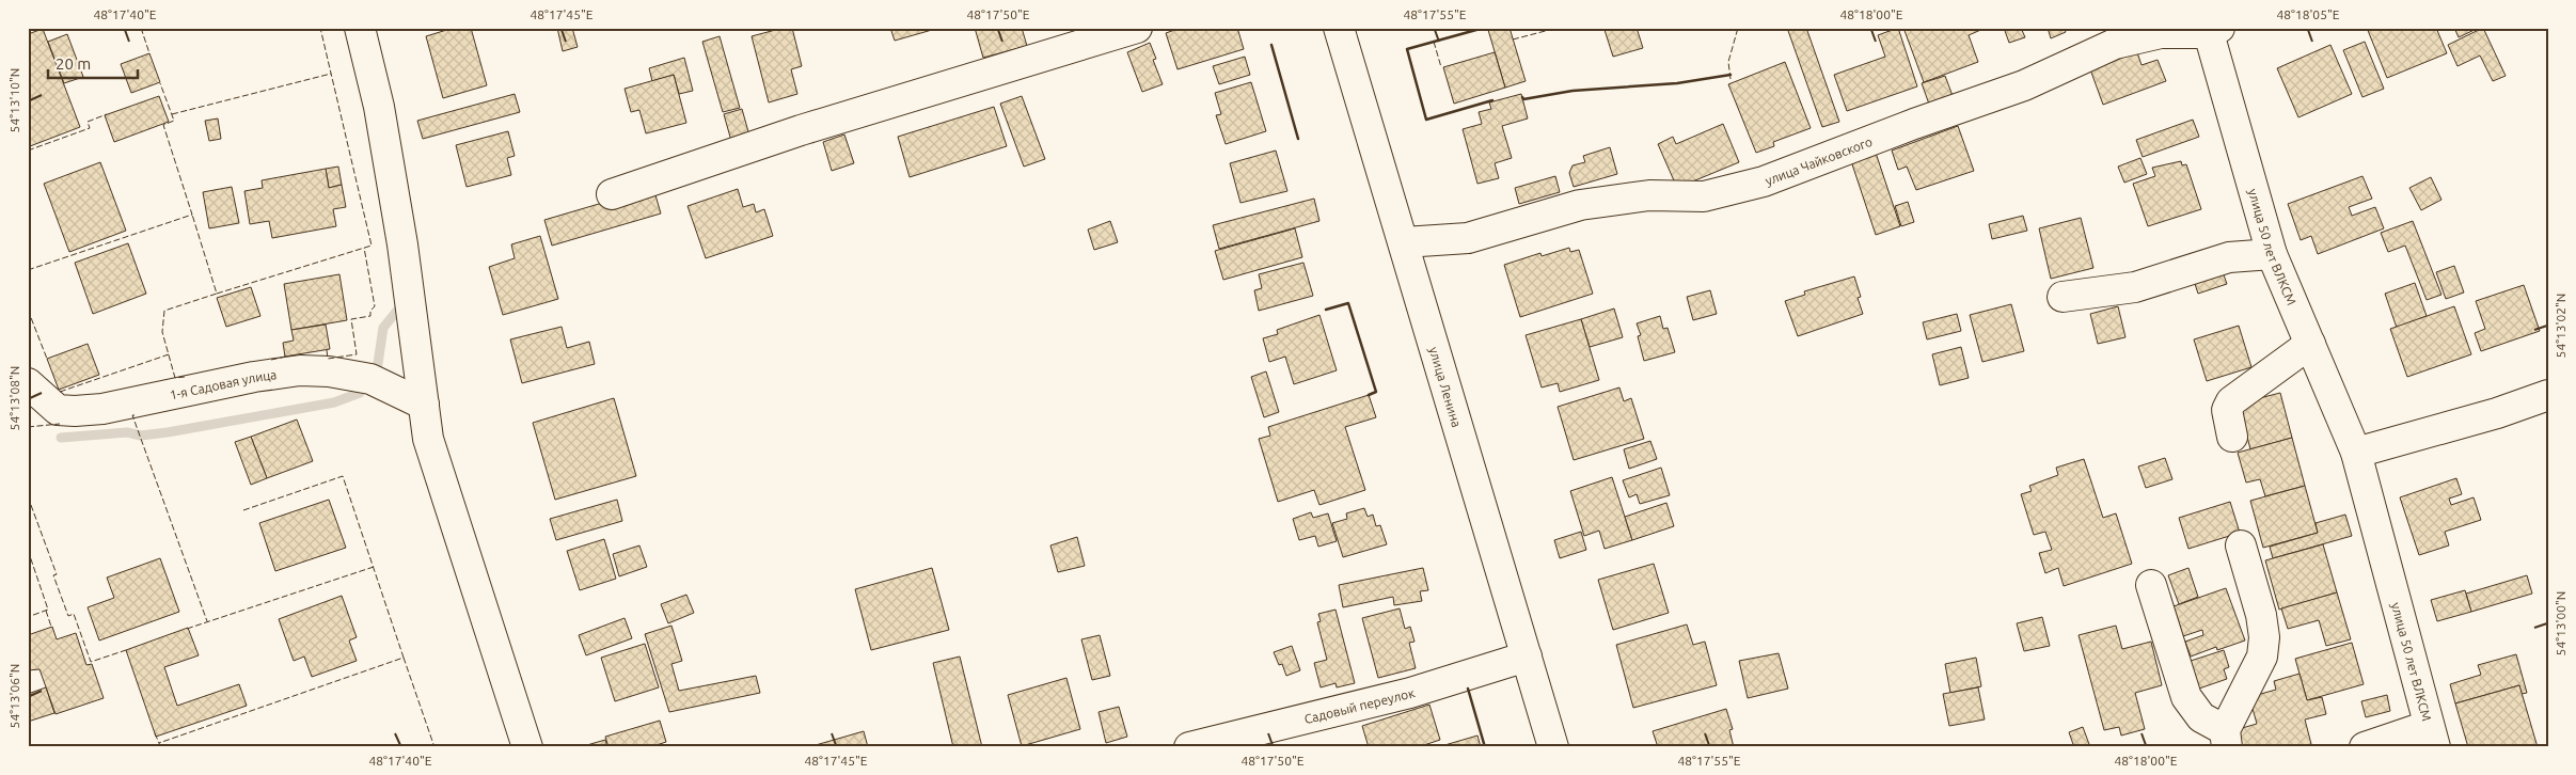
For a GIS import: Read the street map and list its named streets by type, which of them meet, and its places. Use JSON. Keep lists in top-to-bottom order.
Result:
{
  "streets": {
    "street": [
      "улица Чайковского",
      "улица 50 лет ВЛКСМ",
      "1-я Садовая улица",
      "улица Ленина",
      "Садовый переулок"
    ]
  },
  "crossings": [
    ["улица Чайковского", "улица 50 лет ВЛКСМ"],
    ["улица Чайковского", "улица Ленина"],
    ["улица Ленина", "Садовый переулок"]
  ],
  "scale_bar": "20 m",
  "coordinates": [
    "48°17'40\"E",
    "48°17'45\"E",
    "48°17'50\"E",
    "48°17'55\"E",
    "48°18'00\"E",
    "48°18'05\"E",
    "54°13'10\"N",
    "54°13'02\"N",
    "54°13'08\"N",
    "54°13'00\"N",
    "54°13'06\"N"
  ]
}
